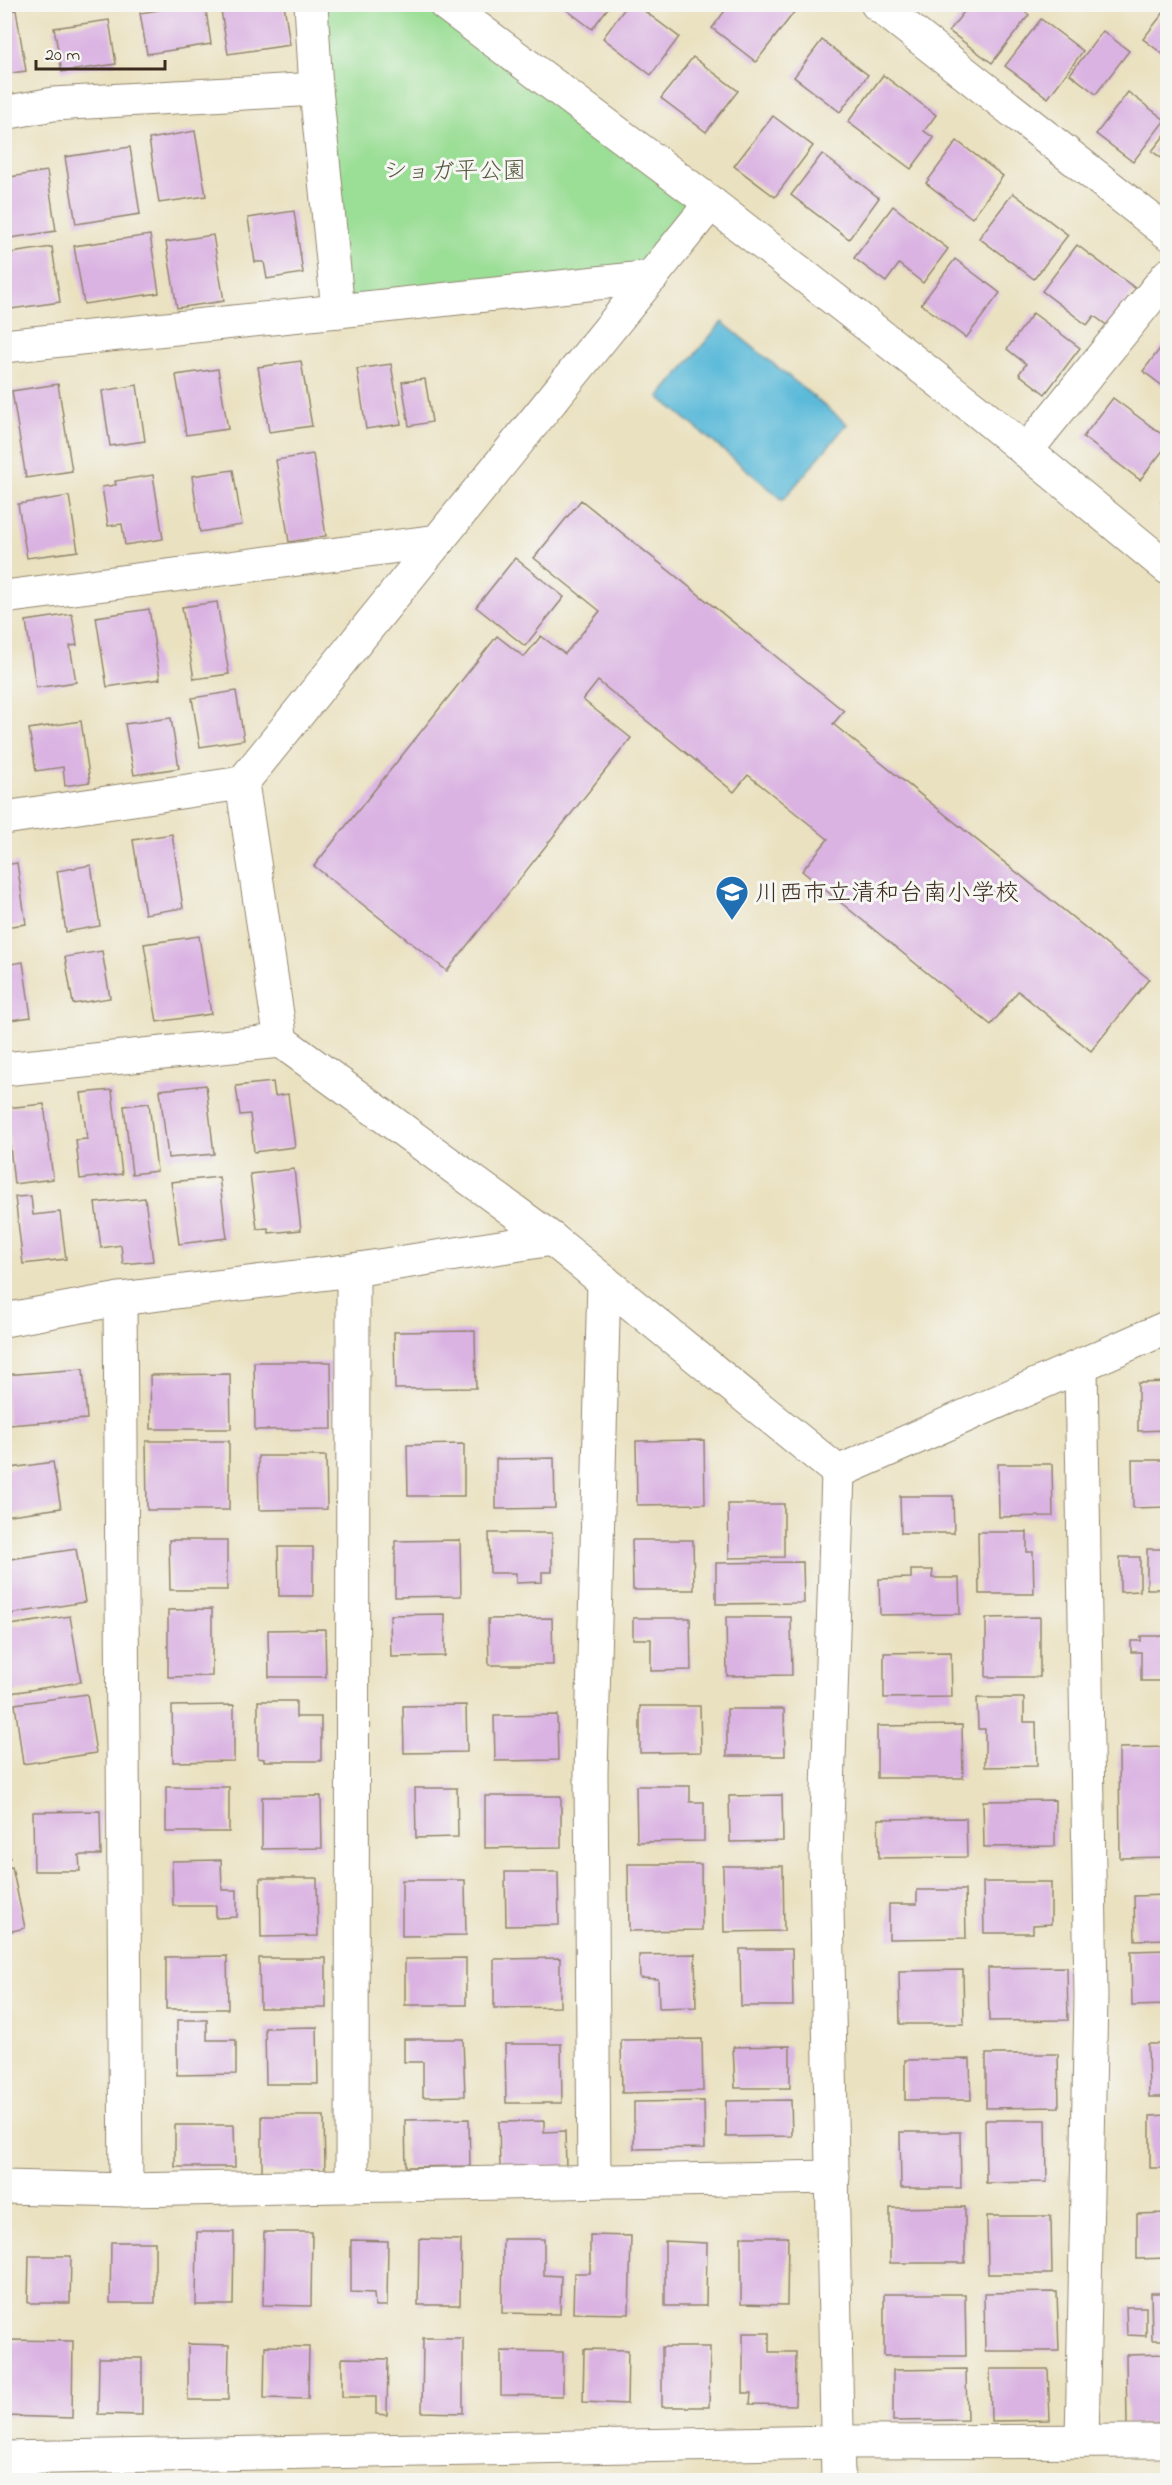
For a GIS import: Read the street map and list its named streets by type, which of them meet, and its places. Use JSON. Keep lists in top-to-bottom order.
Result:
{
  "parks": ["ショガ平公園"],
  "places": {
    "school or university": ["川西市立清和台南小学校"]
  },
  "scale_bar": "20 m"
}
